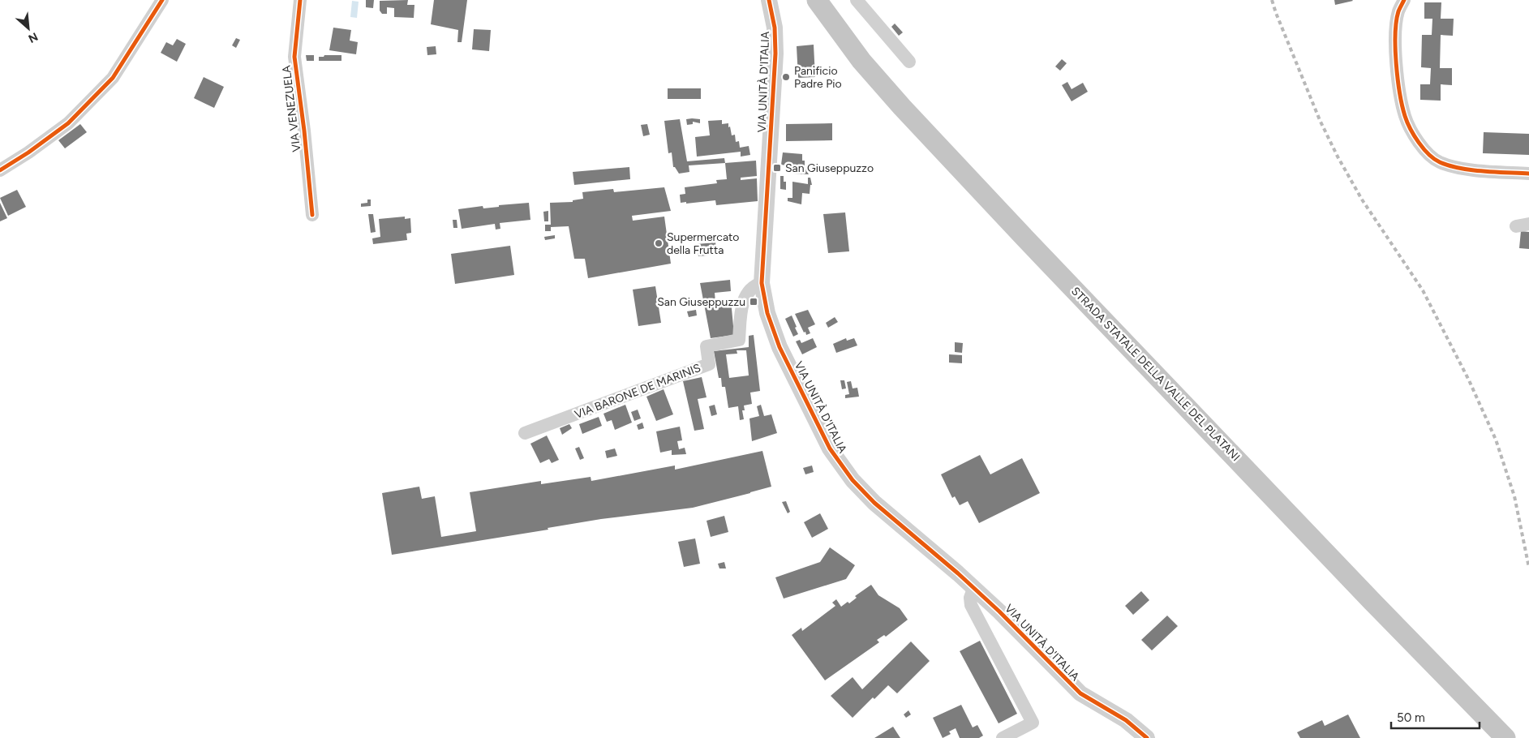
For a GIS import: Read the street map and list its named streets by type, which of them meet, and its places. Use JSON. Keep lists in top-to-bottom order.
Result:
{
  "streets": {
    "main road": ["STRADA STATALE DELLA VALLE DEL PLATANI"],
    "street": ["VIA UNITÀ D'ITALIA", "VIA VENEZUELA", "VIA BARONE DE MARINIS"]
  },
  "crossings": [
    ["VIA UNITÀ D'ITALIA", "VIA BARONE DE MARINIS"]
  ],
  "places": {
    "other": ["Panificio Padre Pio", "Supermercato della Frutta"],
    "transit": ["San Giuseppuzzo", "San Giuseppuzzu"]
  },
  "scale_bar": "50 m",
  "north": "bottom right"
}
